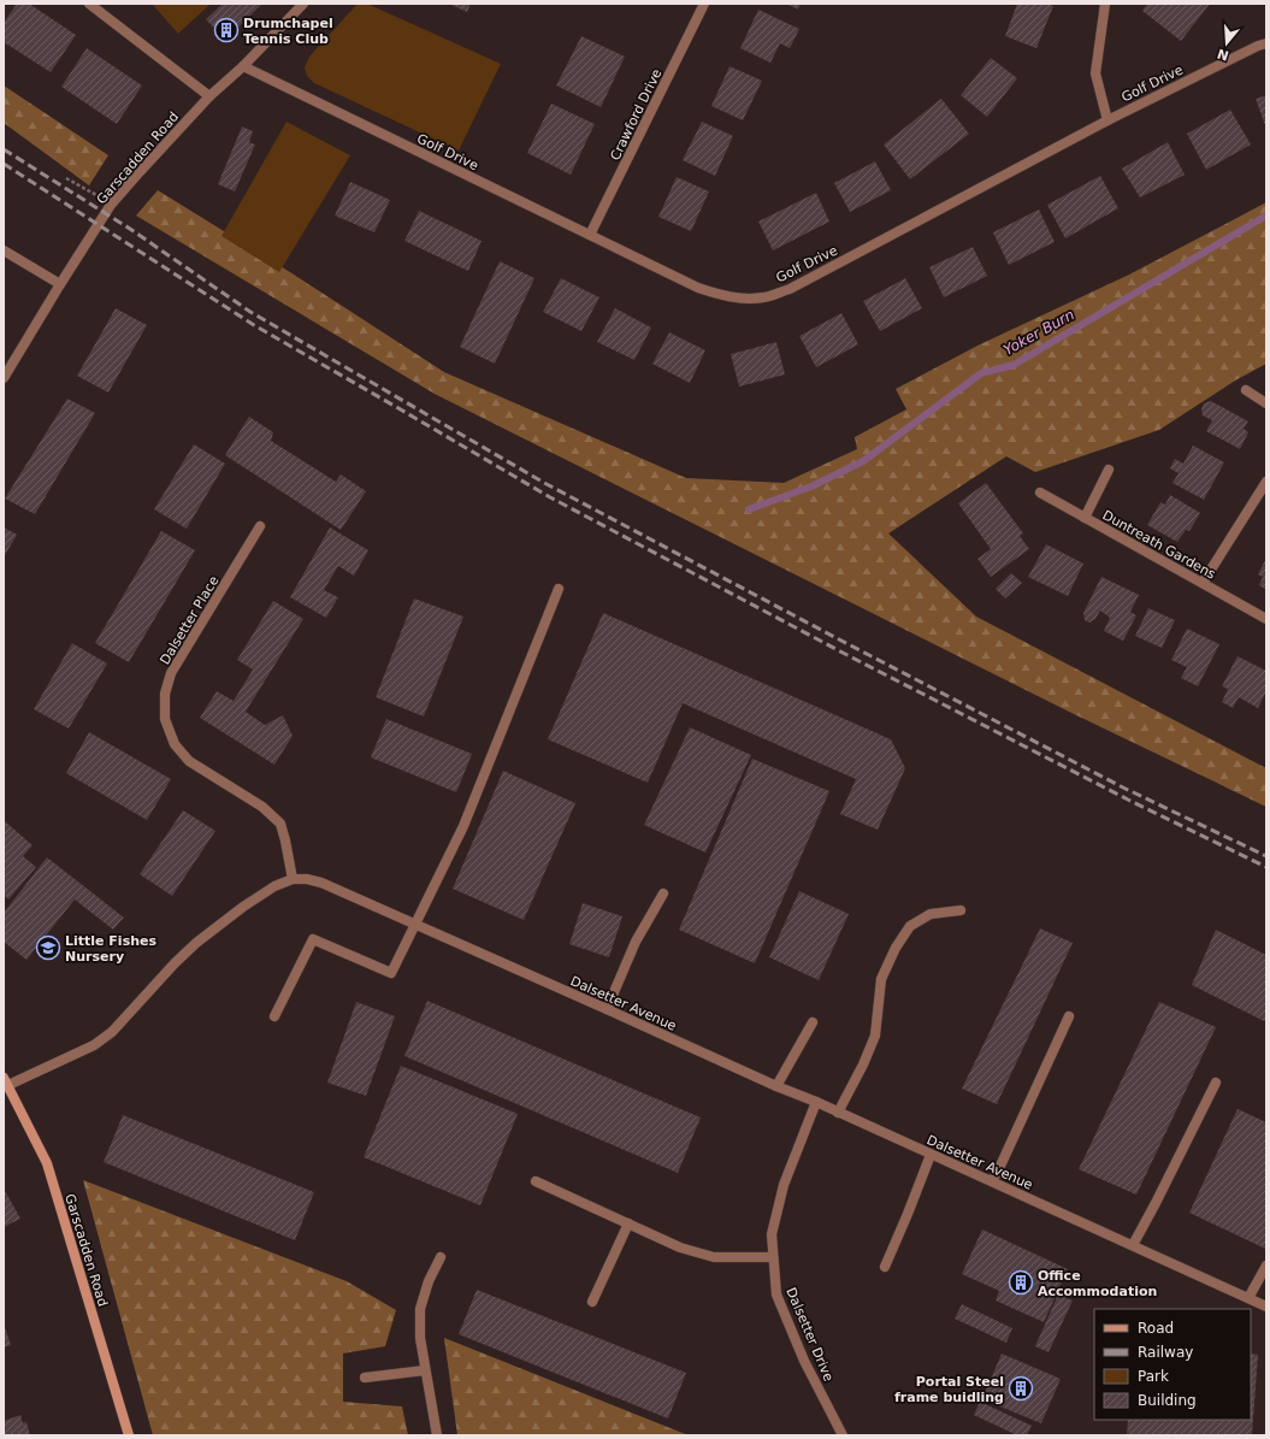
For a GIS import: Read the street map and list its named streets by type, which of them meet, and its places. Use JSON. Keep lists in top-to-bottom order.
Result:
{
  "streets": {
    "street": [
      "Golf Drive",
      "Crawford Drive",
      "Garscadden Road",
      "Duntreath Gardens",
      "Dalsetter Place",
      "Dalsetter Avenue",
      "Dalsetter Drive"
    ]
  },
  "crossings": [
    ["Golf Drive", "Crawford Drive"],
    ["Golf Drive", "Garscadden Road"],
    ["Garscadden Road", "Dalsetter Avenue"],
    ["Dalsetter Place", "Dalsetter Avenue"],
    ["Dalsetter Avenue", "Dalsetter Drive"]
  ],
  "water": ["Yoker Burn"],
  "places": {
    "building": ["Drumchapel Tennis Club", "Office Accommodation", "Portal Steel frame buidling"],
    "school or university": ["Little Fishes Nursery"]
  },
  "legend": [
    "Road",
    "Railway",
    "Park",
    "Building"
  ],
  "north": "bottom"
}
